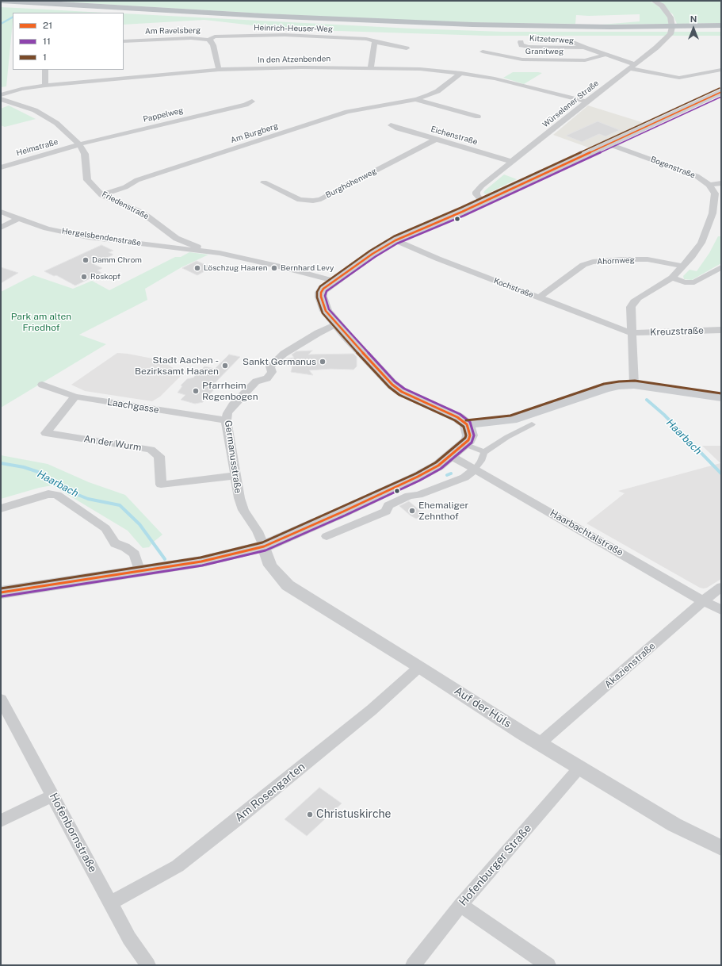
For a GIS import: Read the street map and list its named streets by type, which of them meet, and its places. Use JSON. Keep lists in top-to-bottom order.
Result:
{
  "streets": {
    "street": [
      "Heinrich-Heuser-Weg",
      "Am Ravelsberg",
      "Kitzeterweg",
      "Granitweg",
      "In den Atzenbenden",
      "Würselener Straße",
      "Pappelweg",
      "Am Burgberg",
      "Eichenstraße",
      "Heimstraße",
      "Bogenstraße",
      "Burghöhenweg",
      "Friedenstraße",
      "Hergelsbendenstraße",
      "Ahornweg",
      "Kochstraße",
      "Kreuzstraße",
      "Laachgasse",
      "An der Wurm",
      "Germanusstraße",
      "Haarbachtalstraße",
      "Akazienstraße",
      "Auf der Hüls",
      "Am Rosengarten",
      "Hofenbornstraße",
      "Hofenburger Straße"
    ]
  },
  "crossings": [
    ["Heinrich-Heuser-Weg", "Am Ravelsberg"],
    ["Am Ravelsberg", "In den Atzenbenden"],
    ["Kitzeterweg", "Granitweg"],
    ["Kitzeterweg", "Würselener Straße"],
    ["In den Atzenbenden", "Würselener Straße"],
    ["In den Atzenbenden", "Am Burgberg"],
    ["Würselener Straße", "Eichenstraße"],
    ["Pappelweg", "Heimstraße"],
    ["Pappelweg", "Friedenstraße"],
    ["Am Burgberg", "Friedenstraße"],
    ["Eichenstraße", "Burghöhenweg"],
    ["Heimstraße", "Friedenstraße"],
    ["Friedenstraße", "Hergelsbendenstraße"],
    ["Ahornweg", "Kochstraße"],
    ["Kochstraße", "Kreuzstraße"],
    ["Laachgasse", "An der Wurm"],
    ["Laachgasse", "Germanusstraße"],
    ["An der Wurm", "Germanusstraße"],
    ["Germanusstraße", "Auf der Hüls"],
    ["Haarbachtalstraße", "Akazienstraße"],
    ["Akazienstraße", "Auf der Hüls"],
    ["Auf der Hüls", "Am Rosengarten"],
    ["Auf der Hüls", "Hofenburger Straße"],
    ["Am Rosengarten", "Hofenbornstraße"]
  ],
  "water": ["Haarbach"],
  "parks": ["Park am alten Friedhof"],
  "places": [
    "Damm Chrom",
    "Löschzug Haaren",
    "Bernhard Levy",
    "Roskopf",
    "Sankt Germanus",
    "Stadt Aachen - Bezirksamt Haaren",
    "Pfarrheim Regenbogen",
    "Ehemaliger Zehnthof",
    "Christuskirche"
  ],
  "lines": ["transit line 1", "transit line 21", "transit line 11"],
  "legend": ["21", "11", "1"],
  "north": "top"
}
